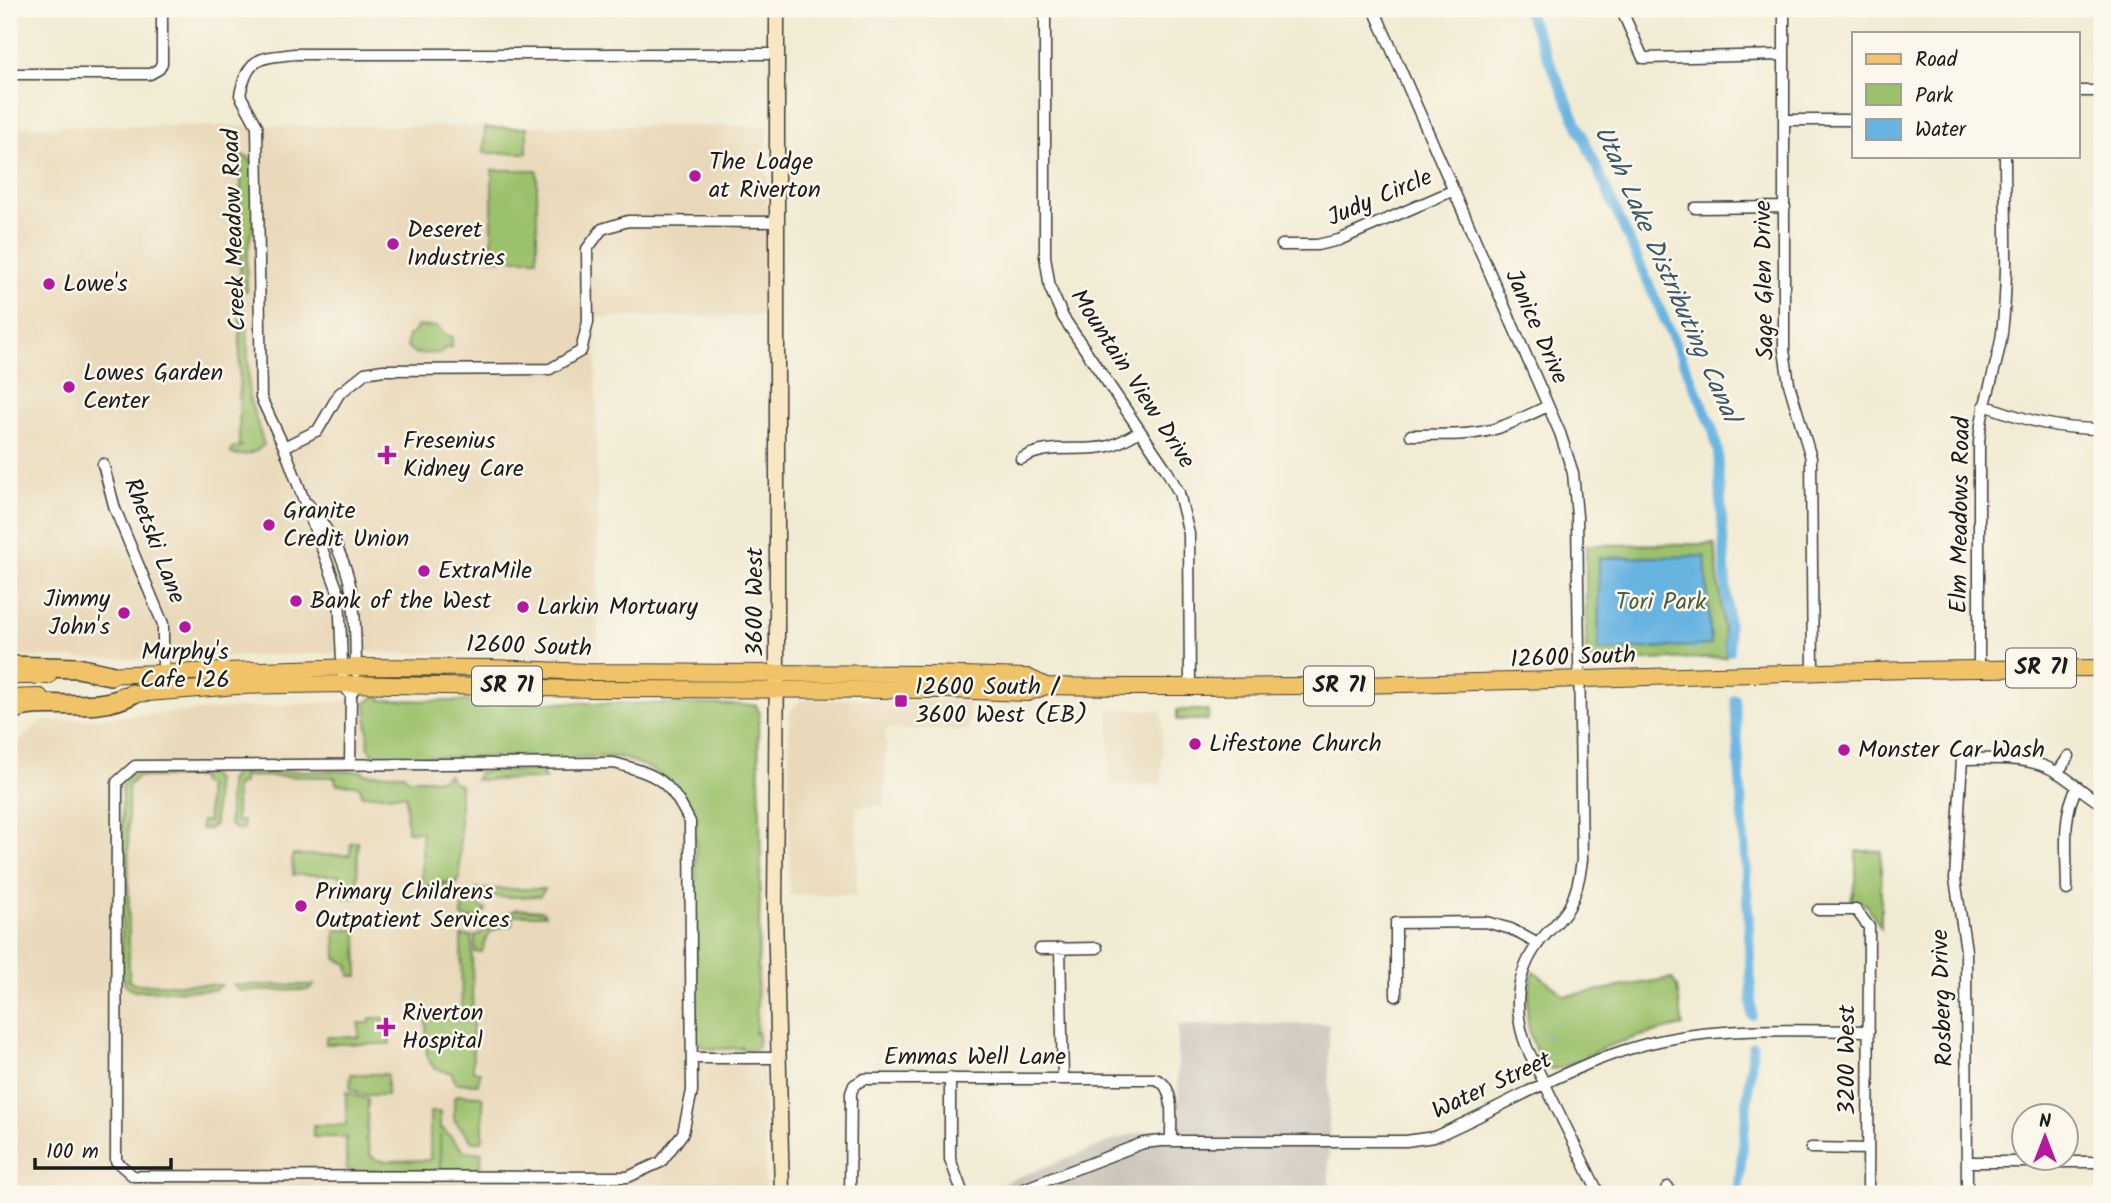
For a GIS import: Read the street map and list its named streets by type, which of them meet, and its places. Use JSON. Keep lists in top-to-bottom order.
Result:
{
  "streets": {
    "main road": ["3600 West", "12600 South", "SR 71"],
    "street": [
      "Judy Circle",
      "Creek Meadow Road",
      "Sage Glen Drive",
      "Janice Drive",
      "Mountain View Drive",
      "Elm Meadows Road",
      "Rhetski Lane",
      "Rosberg Drive",
      "Emmas Well Lane",
      "3200 West",
      "Water Street"
    ]
  },
  "crossings": [
    ["Judy Circle", "Janice Drive"],
    ["Creek Meadow Road", "3600 West"],
    ["Creek Meadow Road", "12600 South"],
    ["Sage Glen Drive", "12600 South"],
    ["Janice Drive", "12600 South"],
    ["Janice Drive", "Water Street"],
    ["Mountain View Drive", "12600 South"],
    ["Elm Meadows Road", "12600 South"],
    ["Rhetski Lane", "12600 South"],
    ["3600 West", "12600 South"],
    ["Emmas Well Lane", "Water Street"],
    ["3200 West", "Water Street"]
  ],
  "water": ["Utah Lake Distributing Canal"],
  "parks": ["Tori Park"],
  "places": {
    "other": [
      "The Lodge at Riverton",
      "Deseret Industries",
      "Lowe's",
      "Lowes Garden Center",
      "Granite Credit Union",
      "ExtraMile",
      "Bank of the West",
      "Larkin Mortuary",
      "Jimmy John's",
      "Murphy's Cafe 126",
      "Lifestone Church",
      "Monster Car Wash",
      "Primary Childrens Outpatient Services"
    ],
    "health": ["Fresenius Kidney Care", "Riverton Hospital"],
    "transit": ["12600 South / 3600 West (EB)"]
  },
  "legend": ["Road", "Park", "Water"],
  "scale_bar": "100 m",
  "north": "top"
}
